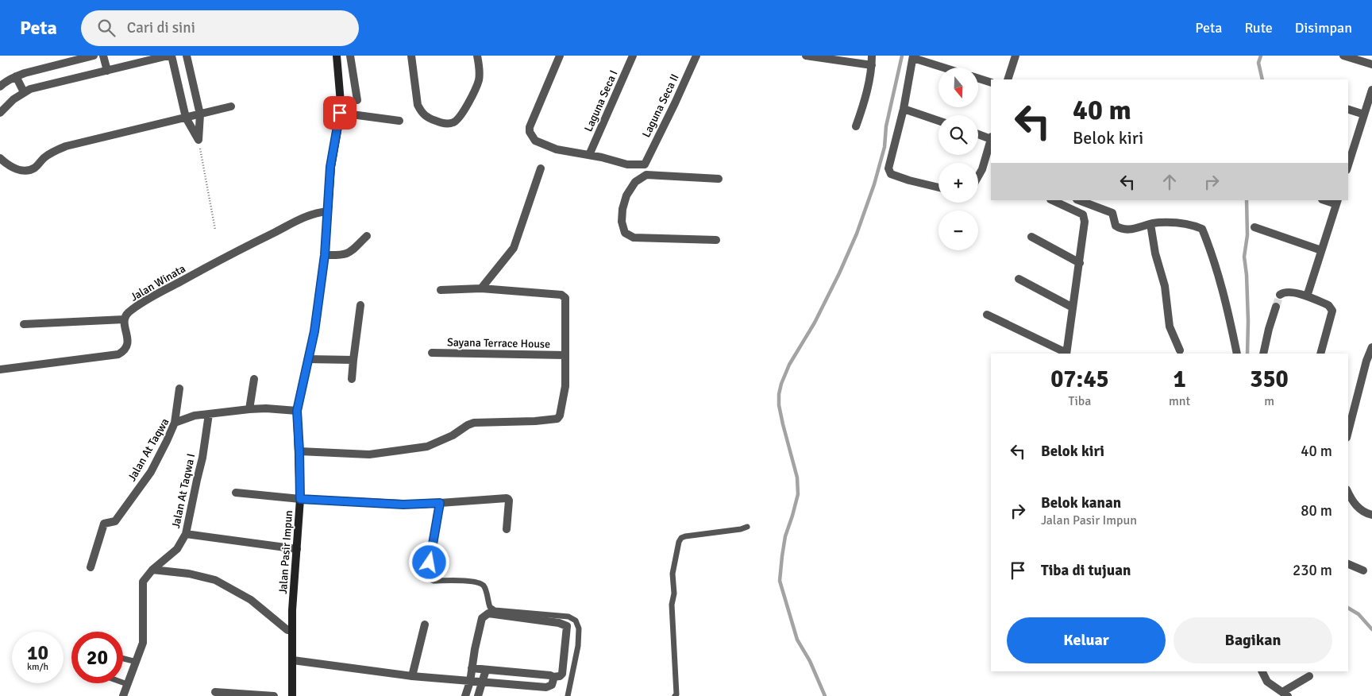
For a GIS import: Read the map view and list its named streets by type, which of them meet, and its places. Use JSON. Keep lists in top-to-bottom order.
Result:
{
  "streets": {
    "street": [
      "Laguna Seca I",
      "Laguna Seca II",
      "Jalan Winata",
      "Sayana Terrace House",
      "Jalan At Taqwa",
      "Jalan At Taqwa I",
      "Jalan Pasir Impun"
    ]
  },
  "crossings": [
    ["Jalan Winata", "Jalan Pasir Impun"],
    ["Sayana Terrace House", "Jalan Pasir Impun"],
    ["Jalan At Taqwa", "Jalan At Taqwa I"],
    ["Jalan At Taqwa", "Jalan Pasir Impun"]
  ],
  "north": "bottom",
  "page": {
    "header": "Peta",
    "search": "Cari di sini",
    "nav": ["Peta", "Rute", "Disimpan"],
    "map_buttons": ["+", "−"],
    "turn": ["40 m", "Belok kiri"],
    "eta": [
      "07:45",
      "Tiba",
      "1",
      "mnt",
      "350",
      "m"
    ],
    "list": [
      {
        "name": "Belok kiri",
        "value": "40 m"
      },
      {
        "name": "Belok kanan",
        "note": "Jalan Pasir Impun",
        "value": "80 m"
      },
      {
        "name": "Tiba di tujuan",
        "value": "230 m"
      }
    ],
    "buttons": ["Keluar", "Bagikan"],
    "speed": "10 km/h",
    "limit": "20"
  }
}
